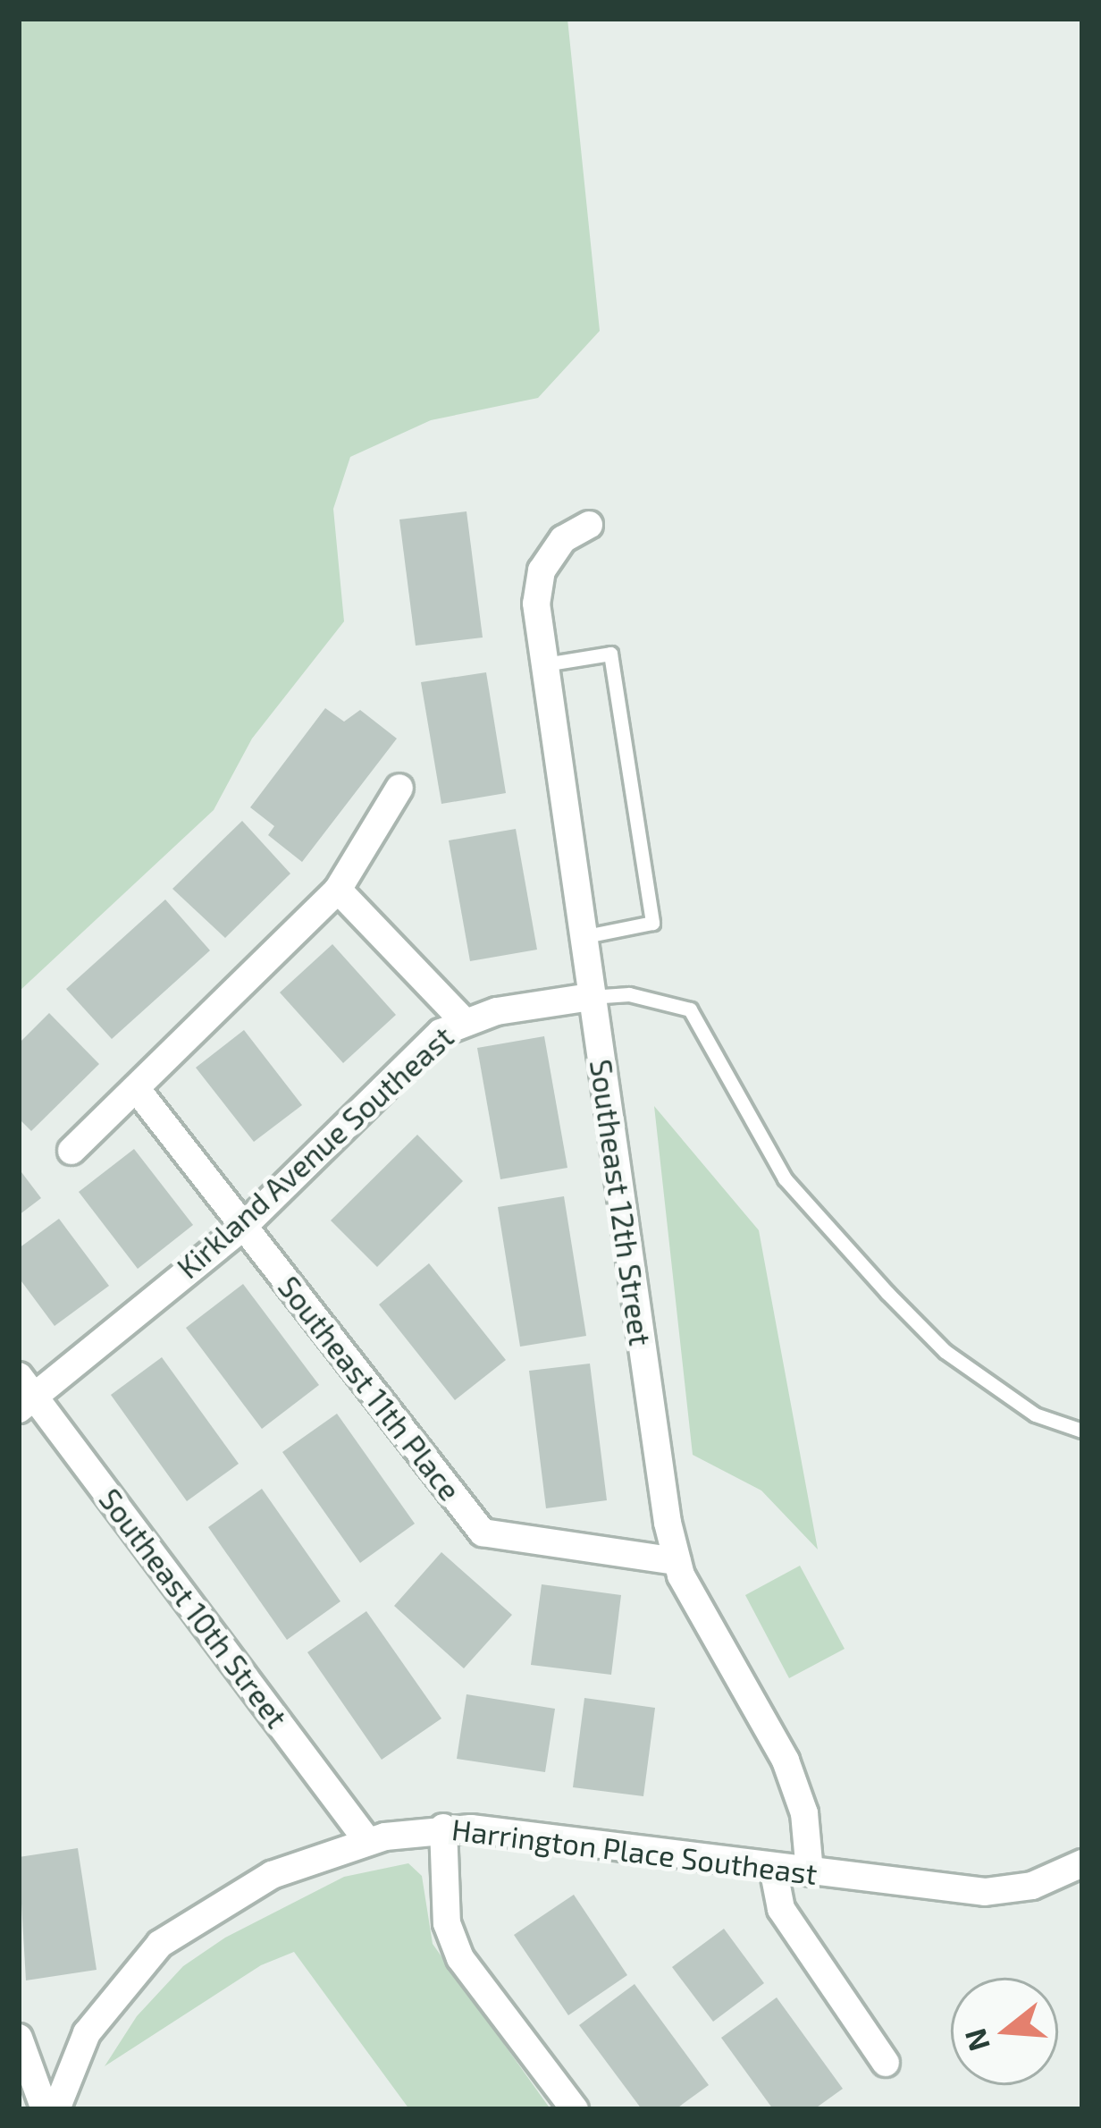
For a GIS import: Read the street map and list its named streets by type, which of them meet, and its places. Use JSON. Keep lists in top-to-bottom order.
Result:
{
  "streets": {
    "street": [
      "Kirkland Avenue Southeast",
      "Southeast 12th Street",
      "Southeast 11th Place",
      "Southeast 10th Street",
      "Harrington Place Southeast"
    ]
  },
  "crossings": [
    ["Kirkland Avenue Southeast", "Southeast 12th Street"],
    ["Kirkland Avenue Southeast", "Southeast 11th Place"],
    ["Kirkland Avenue Southeast", "Southeast 10th Street"],
    ["Southeast 12th Street", "Southeast 11th Place"],
    ["Southeast 12th Street", "Harrington Place Southeast"],
    ["Southeast 10th Street", "Harrington Place Southeast"]
  ],
  "north": "left"
}
